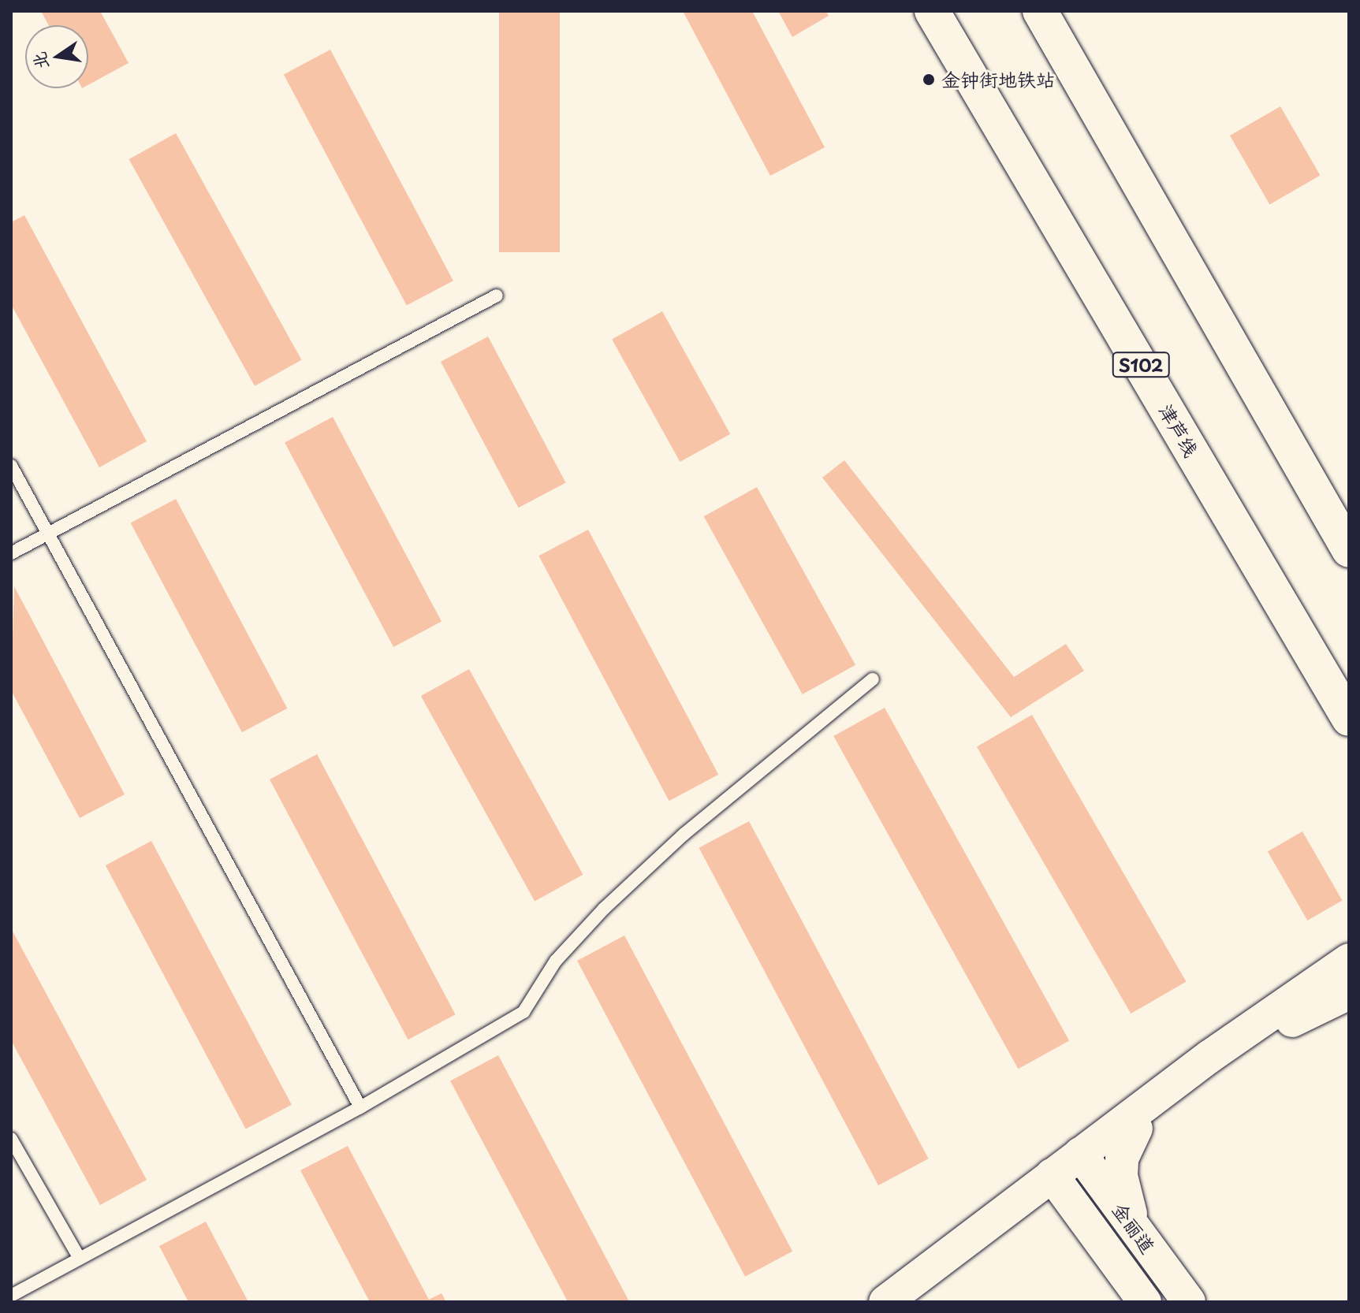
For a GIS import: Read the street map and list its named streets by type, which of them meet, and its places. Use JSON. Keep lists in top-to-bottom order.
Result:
{
  "streets": {
    "highway": ["S102", "津芦线"],
    "street": ["金丽道"]
  },
  "places": ["金钟街地铁站"],
  "north": "left"
}
